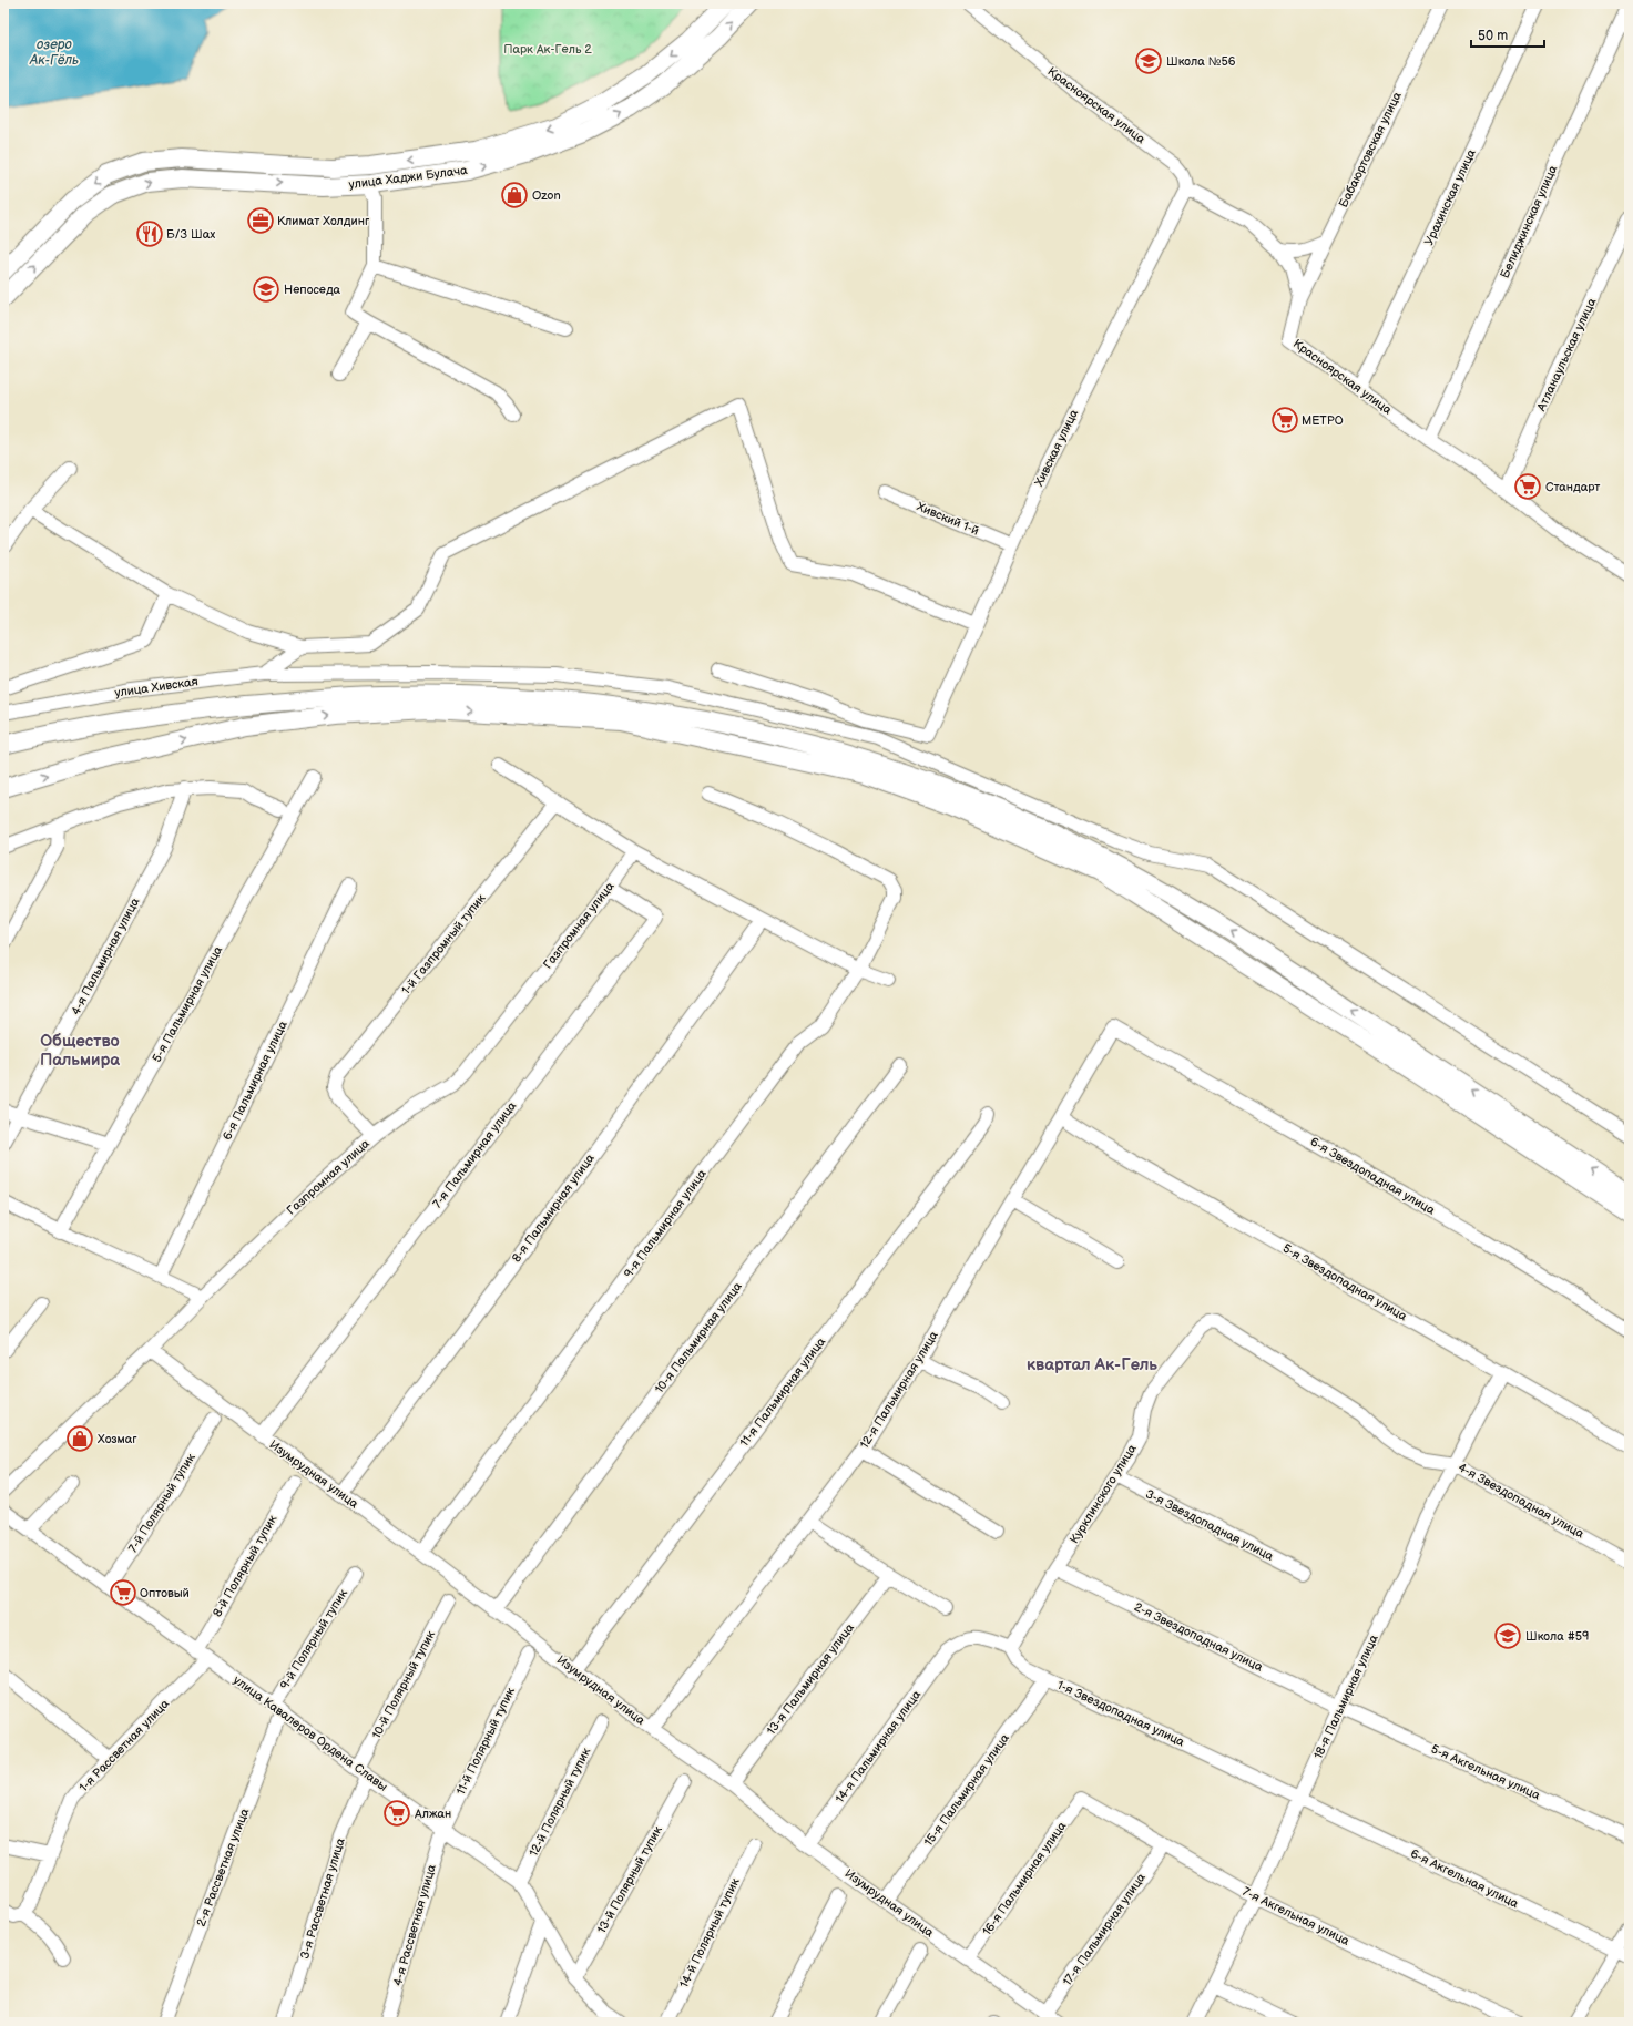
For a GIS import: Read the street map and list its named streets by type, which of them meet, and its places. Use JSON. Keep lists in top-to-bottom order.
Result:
{
  "streets": {
    "main road": ["улица Хаджи Булача"],
    "street": [
      "Красноярская улица",
      "Бабаюртовская улица",
      "Урахинская улица",
      "Белиджинская улица",
      "Атланаульская улица",
      "Хивская улица",
      "Хивский 1-й",
      "улица Хивская",
      "Газпромная улица",
      "1-й Газпромный тупик",
      "4-я Пальмирная улица",
      "5-я Пальмирная улица",
      "6-я Пальмирная улица",
      "7-я Пальмирная улица",
      "6-я Звездопадная улица",
      "8-я Пальмирная улица",
      "9-я Пальмирная улица",
      "5-я Звездопадная улица",
      "10-я Пальмирная улица",
      "12-я Пальмирная улица",
      "11-я Пальмирная улица",
      "Изумрудная улица",
      "Курклинского улица",
      "4-я Звездопадная улица",
      "7-й Полярный тупик",
      "3-я Звездопадная улица",
      "8-й Полярный тупик",
      "2-я Звездопадная улица",
      "9-й Полярный тупик",
      "13-я Пальмирная улица",
      "10-й Полярный тупик",
      "18-я Пальмирная улица",
      "1-я Звездопадная улица",
      "улица Кавалеров Ордена Славы",
      "11-й Полярный тупик",
      "1-я Рассветная улица",
      "14-я Пальмирная улица",
      "5-я Акгельная улица",
      "15-я Пальмирная улица",
      "12-й Полярный тупик",
      "2-я Рассветная улица",
      "16-я Пальмирная улица",
      "6-я Акгельная улица",
      "13-й Полярный тупик",
      "3-я Рассветная улица",
      "7-я Акгельная улица",
      "4-я Рассветная улица",
      "17-я Пальмирная улица",
      "14-й Полярный тупик"
    ]
  },
  "crossings": [
    ["Красноярская улица", "Бабаюртовская улица"],
    ["Красноярская улица", "Урахинская улица"],
    ["Красноярская улица", "Белиджинская улица"],
    ["Красноярская улица", "Атланаульская улица"],
    ["Красноярская улица", "Хивская улица"],
    ["Хивская улица", "Хивский 1-й"],
    ["Газпромная улица", "1-й Газпромный тупик"],
    ["Газпромная улица", "7-я Пальмирная улица"],
    ["Газпромная улица", "Изумрудная улица"],
    ["7-я Пальмирная улица", "Изумрудная улица"],
    ["6-я Звездопадная улица", "12-я Пальмирная улица"],
    ["8-я Пальмирная улица", "Изумрудная улица"],
    ["9-я Пальмирная улица", "Изумрудная улица"],
    ["5-я Звездопадная улица", "12-я Пальмирная улица"],
    ["5-я Звездопадная улица", "18-я Пальмирная улица"],
    ["10-я Пальмирная улица", "Изумрудная улица"],
    ["12-я Пальмирная улица", "Изумрудная улица"],
    ["11-я Пальмирная улица", "Изумрудная улица"],
    ["Изумрудная улица", "13-я Пальмирная улица"],
    ["Изумрудная улица", "14-я Пальмирная улица"],
    ["Изумрудная улица", "15-я Пальмирная улица"],
    ["Изумрудная улица", "16-я Пальмирная улица"],
    ["Изумрудная улица", "17-я Пальмирная улица"],
    ["Курклинского улица", "4-я Звездопадная улица"],
    ["Курклинского улица", "3-я Звездопадная улица"],
    ["Курклинского улица", "2-я Звездопадная улица"],
    ["Курклинского улица", "1-я Звездопадная улица"],
    ["Курклинского улица", "14-я Пальмирная улица"],
    ["4-я Звездопадная улица", "18-я Пальмирная улица"],
    ["7-й Полярный тупик", "улица Кавалеров Ордена Славы"],
    ["8-й Полярный тупик", "улица Кавалеров Ордена Славы"],
    ["8-й Полярный тупик", "1-я Рассветная улица"],
    ["2-я Звездопадная улица", "18-я Пальмирная улица"],
    ["2-я Звездопадная улица", "5-я Акгельная улица"],
    ["9-й Полярный тупик", "улица Кавалеров Ордена Славы"],
    ["9-й Полярный тупик", "2-я Рассветная улица"],
    ["10-й Полярный тупик", "улица Кавалеров Ордена Славы"],
    ["10-й Полярный тупик", "3-я Рассветная улица"],
    ["18-я Пальмирная улица", "1-я Звездопадная улица"],
    ["18-я Пальмирная улица", "5-я Акгельная улица"],
    ["18-я Пальмирная улица", "6-я Акгельная улица"],
    ["18-я Пальмирная улица", "7-я Акгельная улица"],
    ["1-я Звездопадная улица", "14-я Пальмирная улица"],
    ["1-я Звездопадная улица", "15-я Пальмирная улица"],
    ["1-я Звездопадная улица", "6-я Акгельная улица"],
    ["улица Кавалеров Ордена Славы", "11-й Полярный тупик"],
    ["улица Кавалеров Ордена Славы", "1-я Рассветная улица"],
    ["улица Кавалеров Ордена Славы", "12-й Полярный тупик"],
    ["улица Кавалеров Ордена Славы", "2-я Рассветная улица"],
    ["улица Кавалеров Ордена Славы", "13-й Полярный тупик"],
    ["улица Кавалеров Ордена Славы", "3-я Рассветная улица"],
    ["улица Кавалеров Ордена Славы", "4-я Рассветная улица"],
    ["11-й Полярный тупик", "4-я Рассветная улица"],
    ["16-я Пальмирная улица", "7-я Акгельная улица"],
    ["7-я Акгельная улица", "17-я Пальмирная улица"]
  ],
  "districts": ["Общество Пальмира", "квартал Ак-Гель"],
  "water": ["озеро Ак-Гёль"],
  "parks": ["Парк Ак-Гель 2"],
  "places": {
    "school or university": ["Школа №56", "Непоседа", "Школа #59"],
    "shop": ["Ozon", "Хозмаг"],
    "office": ["Климат Холдинг"],
    "restaurant": ["Б/З Шах"],
    "supermarket": [
      "МЕТРО",
      "Стандарт",
      "Оптовый",
      "Алжан"
    ]
  },
  "scale_bar": "50 m"
}
